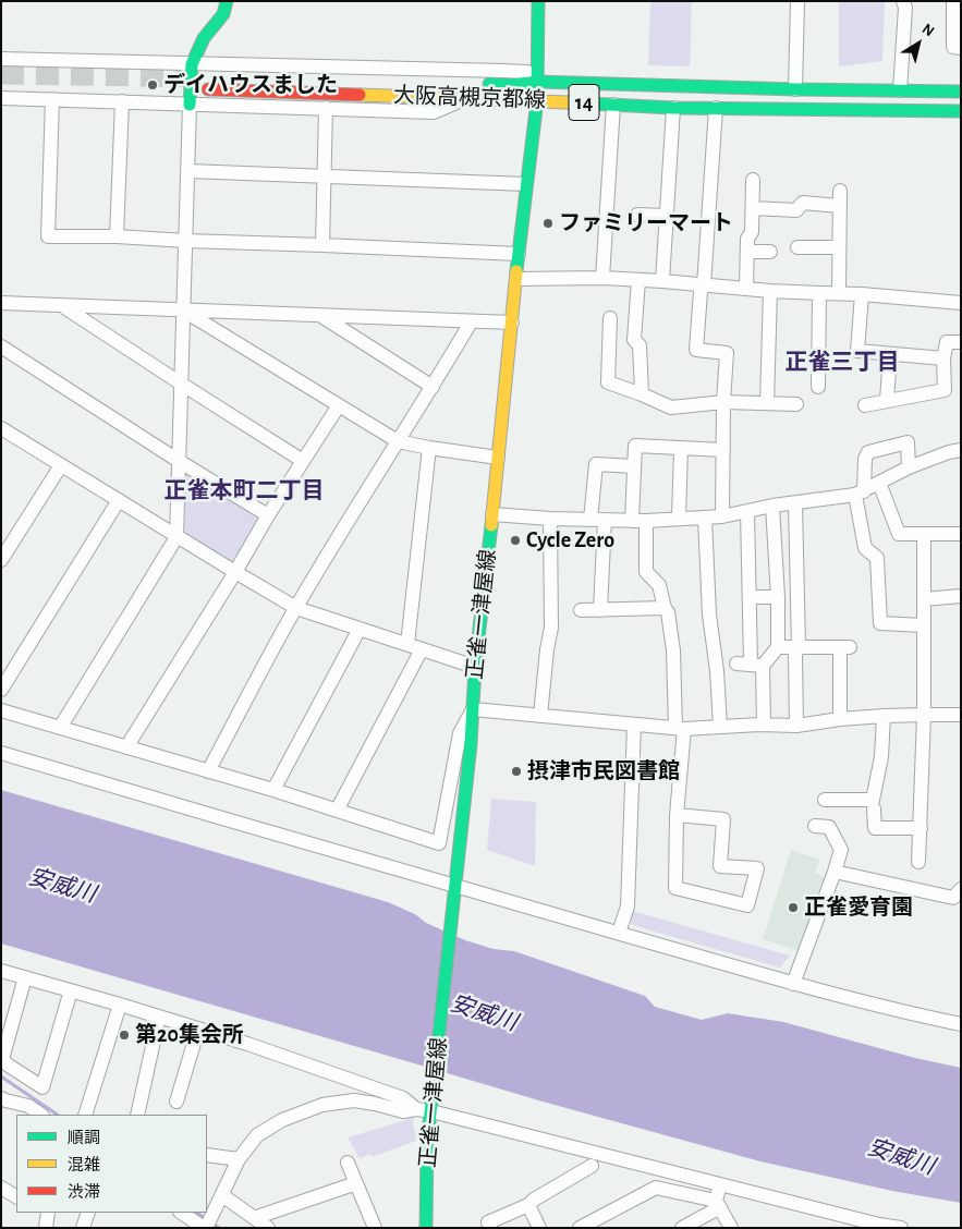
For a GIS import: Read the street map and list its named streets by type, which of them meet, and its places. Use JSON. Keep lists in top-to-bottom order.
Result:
{
  "streets": {
    "main road": ["大阪高槻京都線", "14", "正雀一津屋線"]
  },
  "crossings": [
    ["大阪高槻京都線", "正雀一津屋線"]
  ],
  "districts": ["正雀三丁目", "正雀本町二丁目"],
  "water": ["安威川"],
  "places": [
    "デイハウスました",
    "ファミリーマート",
    "Cycle Zero",
    "摂津市民図書館",
    "正雀愛育園",
    "第20集会所"
  ],
  "legend": ["順調", "混雑", "渋滞"],
  "north": "top right"
}
